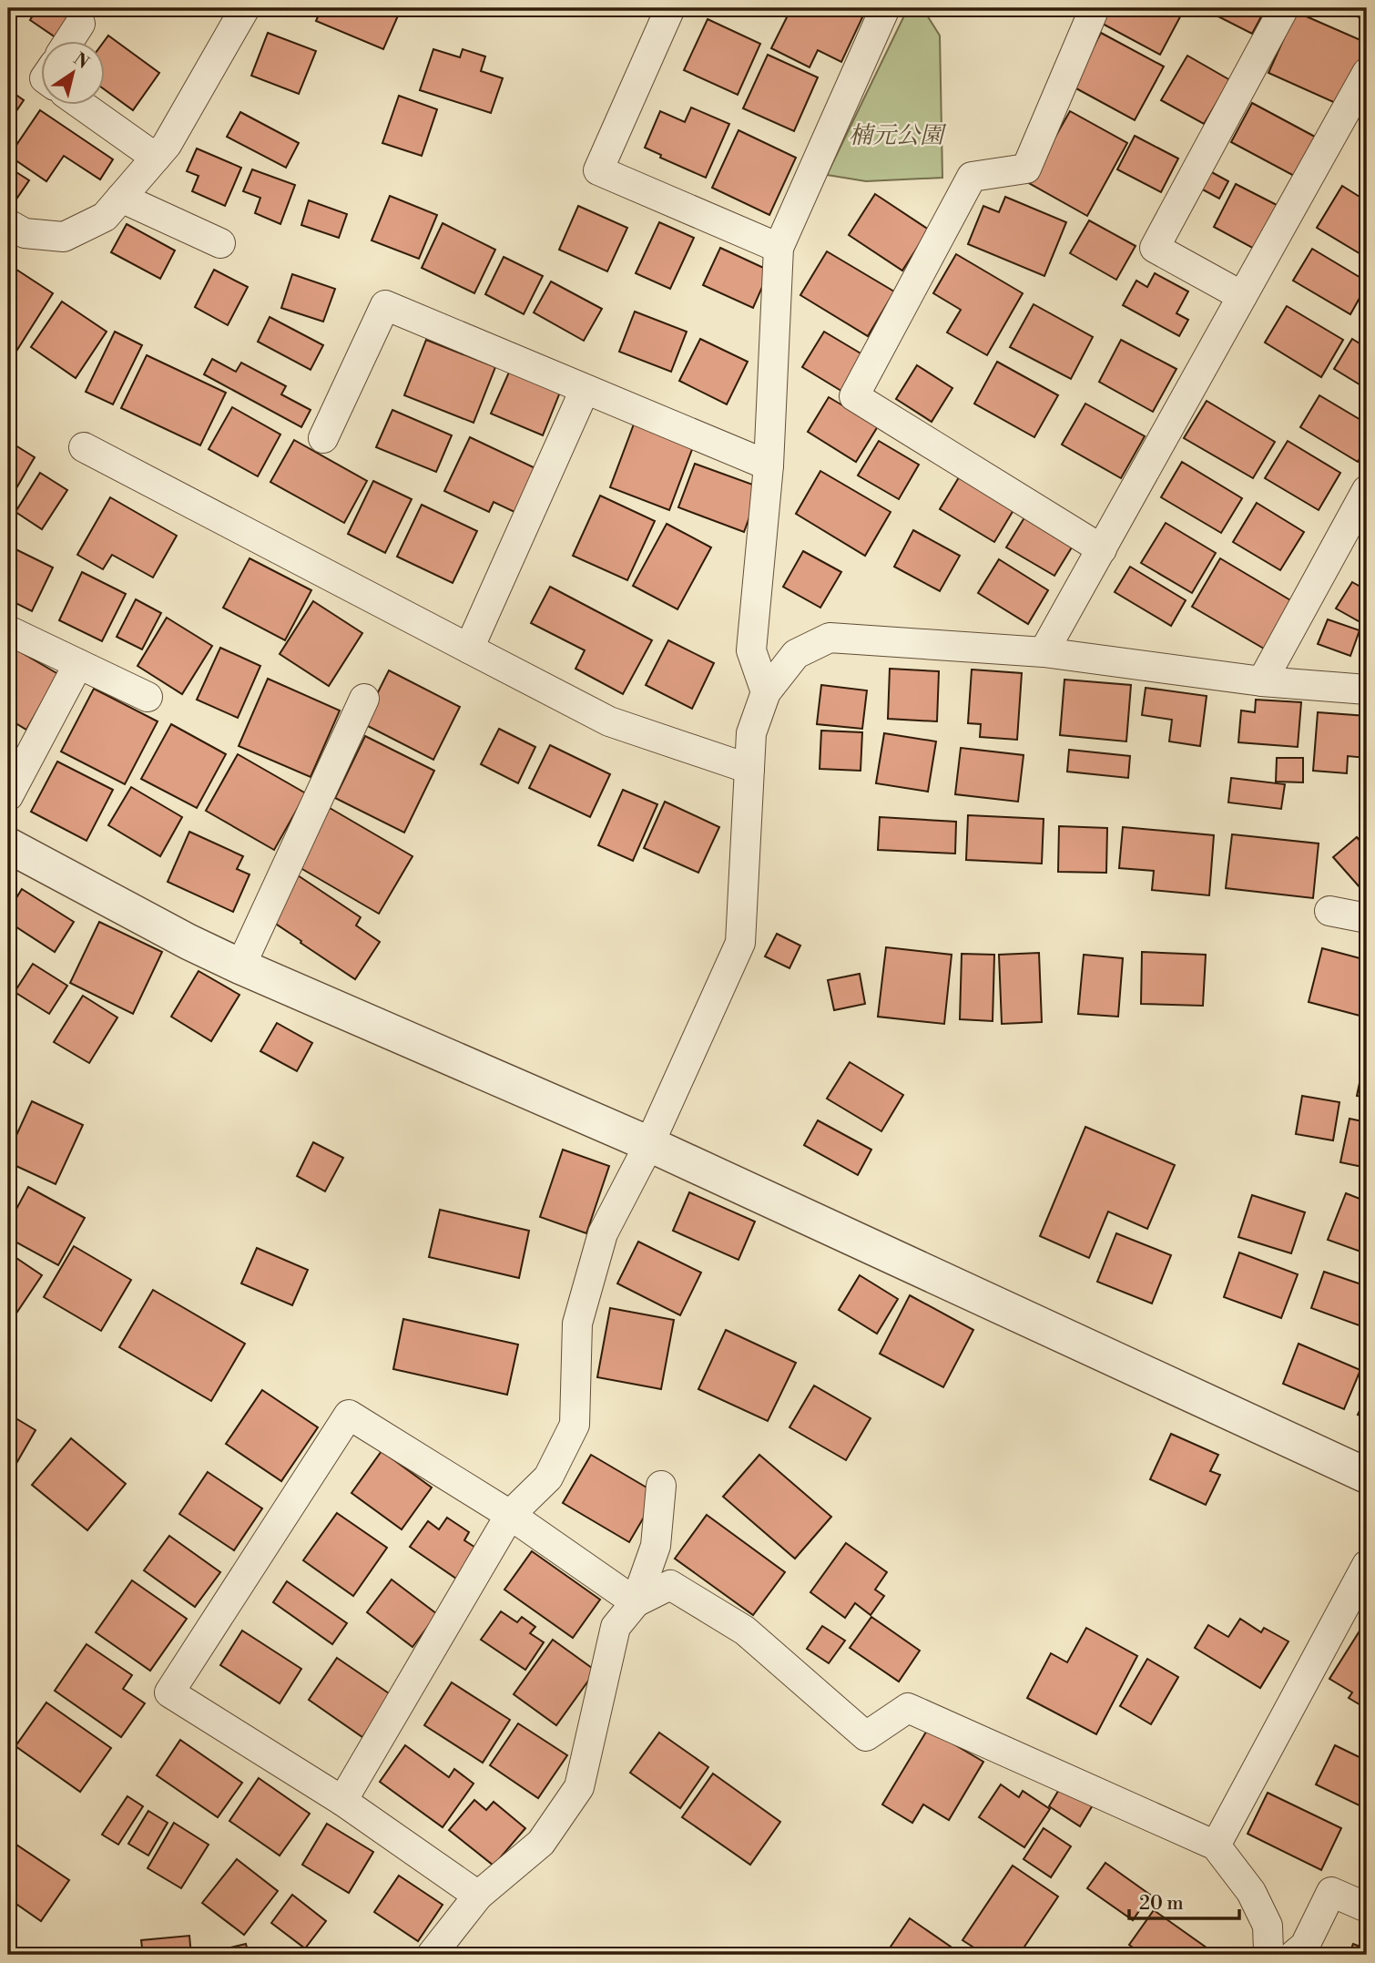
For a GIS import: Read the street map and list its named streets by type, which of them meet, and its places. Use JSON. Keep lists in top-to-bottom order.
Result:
{
  "parks": ["楠元公園"],
  "scale_bar": "20 m",
  "north": "top right"
}
